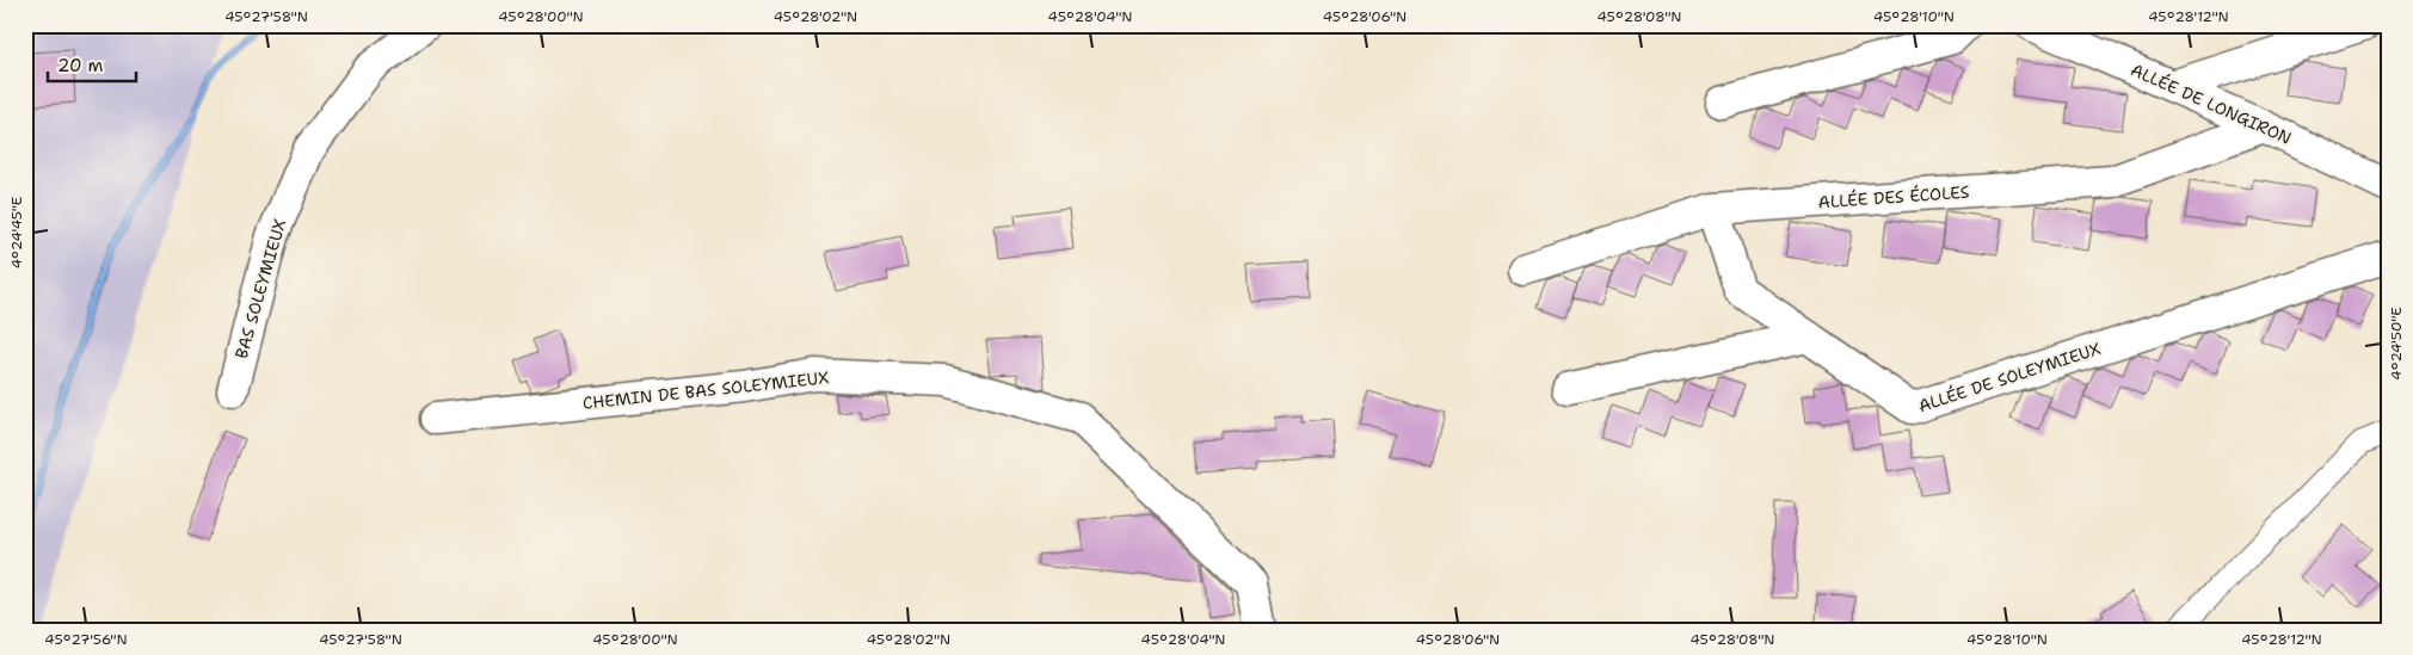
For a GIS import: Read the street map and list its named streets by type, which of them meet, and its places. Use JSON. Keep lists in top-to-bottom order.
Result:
{
  "streets": {
    "street": [
      "ALLÉE DE LONGIRON",
      "ALLÉE DES ÉCOLES",
      "BAS SOLEYMIEUX",
      "ALLÉE DE SOLEYMIEUX",
      "CHEMIN DE BAS SOLEYMIEUX"
    ]
  },
  "crossings": [
    ["ALLÉE DE LONGIRON", "ALLÉE DES ÉCOLES"],
    ["ALLÉE DES ÉCOLES", "ALLÉE DE SOLEYMIEUX"]
  ],
  "scale_bar": "20 m",
  "coordinates": [
    "45°27'58\"N",
    "45°28'00\"N",
    "45°28'02\"N",
    "45°28'04\"N",
    "45°28'06\"N",
    "45°28'08\"N",
    "45°28'10\"N",
    "45°28'12\"N",
    "4°24'45\"E",
    "4°24'50\"E",
    "45°27'56\"N"
  ]
}
